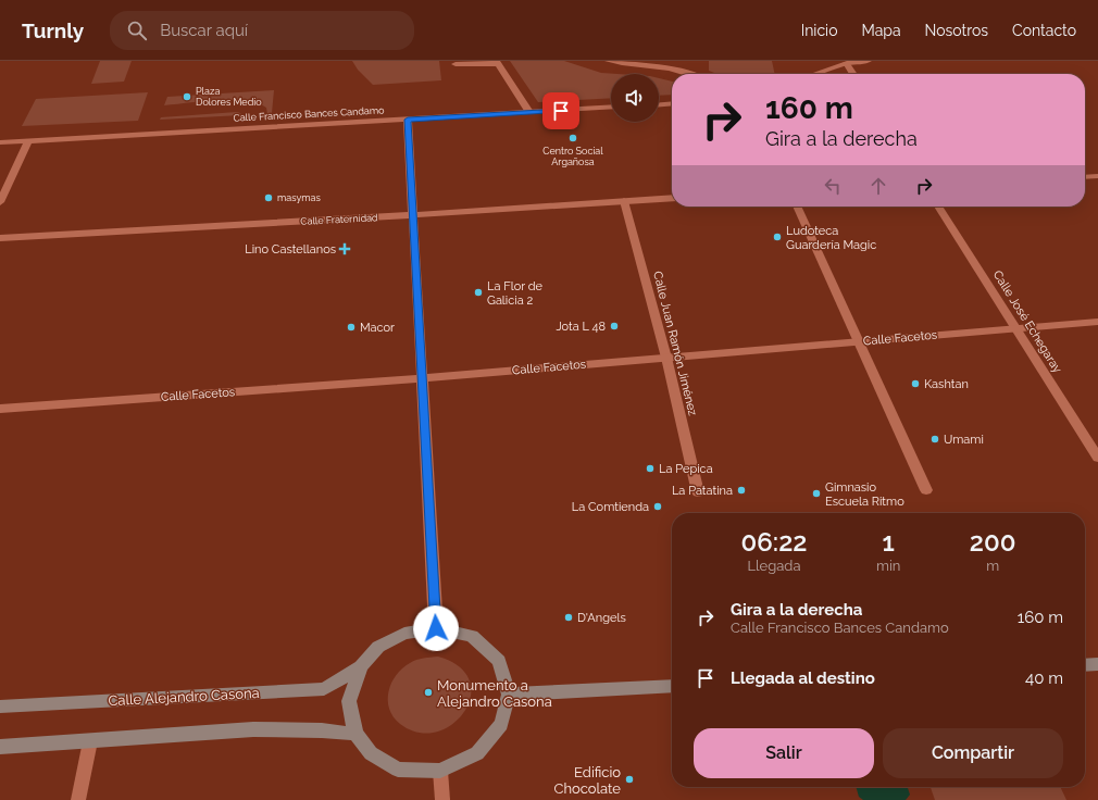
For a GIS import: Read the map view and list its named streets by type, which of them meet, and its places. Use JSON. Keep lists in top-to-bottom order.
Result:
{
  "streets": {
    "main road": ["Calle Alejandro Casona"],
    "street": [
      "Calle Francisco Bances Candamo",
      "Calle Fraternidad",
      "Calle José Echegaray",
      "Calle Facetos",
      "Calle Juan Ramón Jiménez"
    ]
  },
  "crossings": [
    ["Calle Fraternidad", "Calle Juan Ramón Jiménez"],
    ["Calle José Echegaray", "Calle Facetos"],
    ["Calle Facetos", "Calle Juan Ramón Jiménez"]
  ],
  "places": {
    "other": [
      "Plaza Dolores Medio",
      "Centro Social Argañosa",
      "masymas",
      "Ludoteca Guardería Magic",
      "La Flor de Galicia 2",
      "Jota L 48",
      "Macor",
      "Kashtan",
      "Umami",
      "La Pepica",
      "La Patatina",
      "Gimnasio Escuela Ritmo",
      "La Comtienda",
      "D'Angels",
      "Monumento a Alejandro Casona",
      "Edificio Chocolate"
    ],
    "health": ["Lino Castellanos"]
  },
  "page": {
    "header": "Turnly",
    "search": "Buscar aquí",
    "nav": [
      "Inicio",
      "Mapa",
      "Nosotros",
      "Contacto"
    ],
    "turn": ["160 m", "Gira a la derecha"],
    "eta": [
      "06:22",
      "Llegada",
      "1",
      "min",
      "200",
      "m"
    ],
    "list": [
      {
        "name": "Gira a la derecha",
        "note": "Calle Francisco Bances Candamo",
        "value": "160 m"
      },
      {
        "name": "Llegada al destino",
        "value": "40 m"
      }
    ],
    "buttons": ["Salir", "Compartir"]
  }
}
